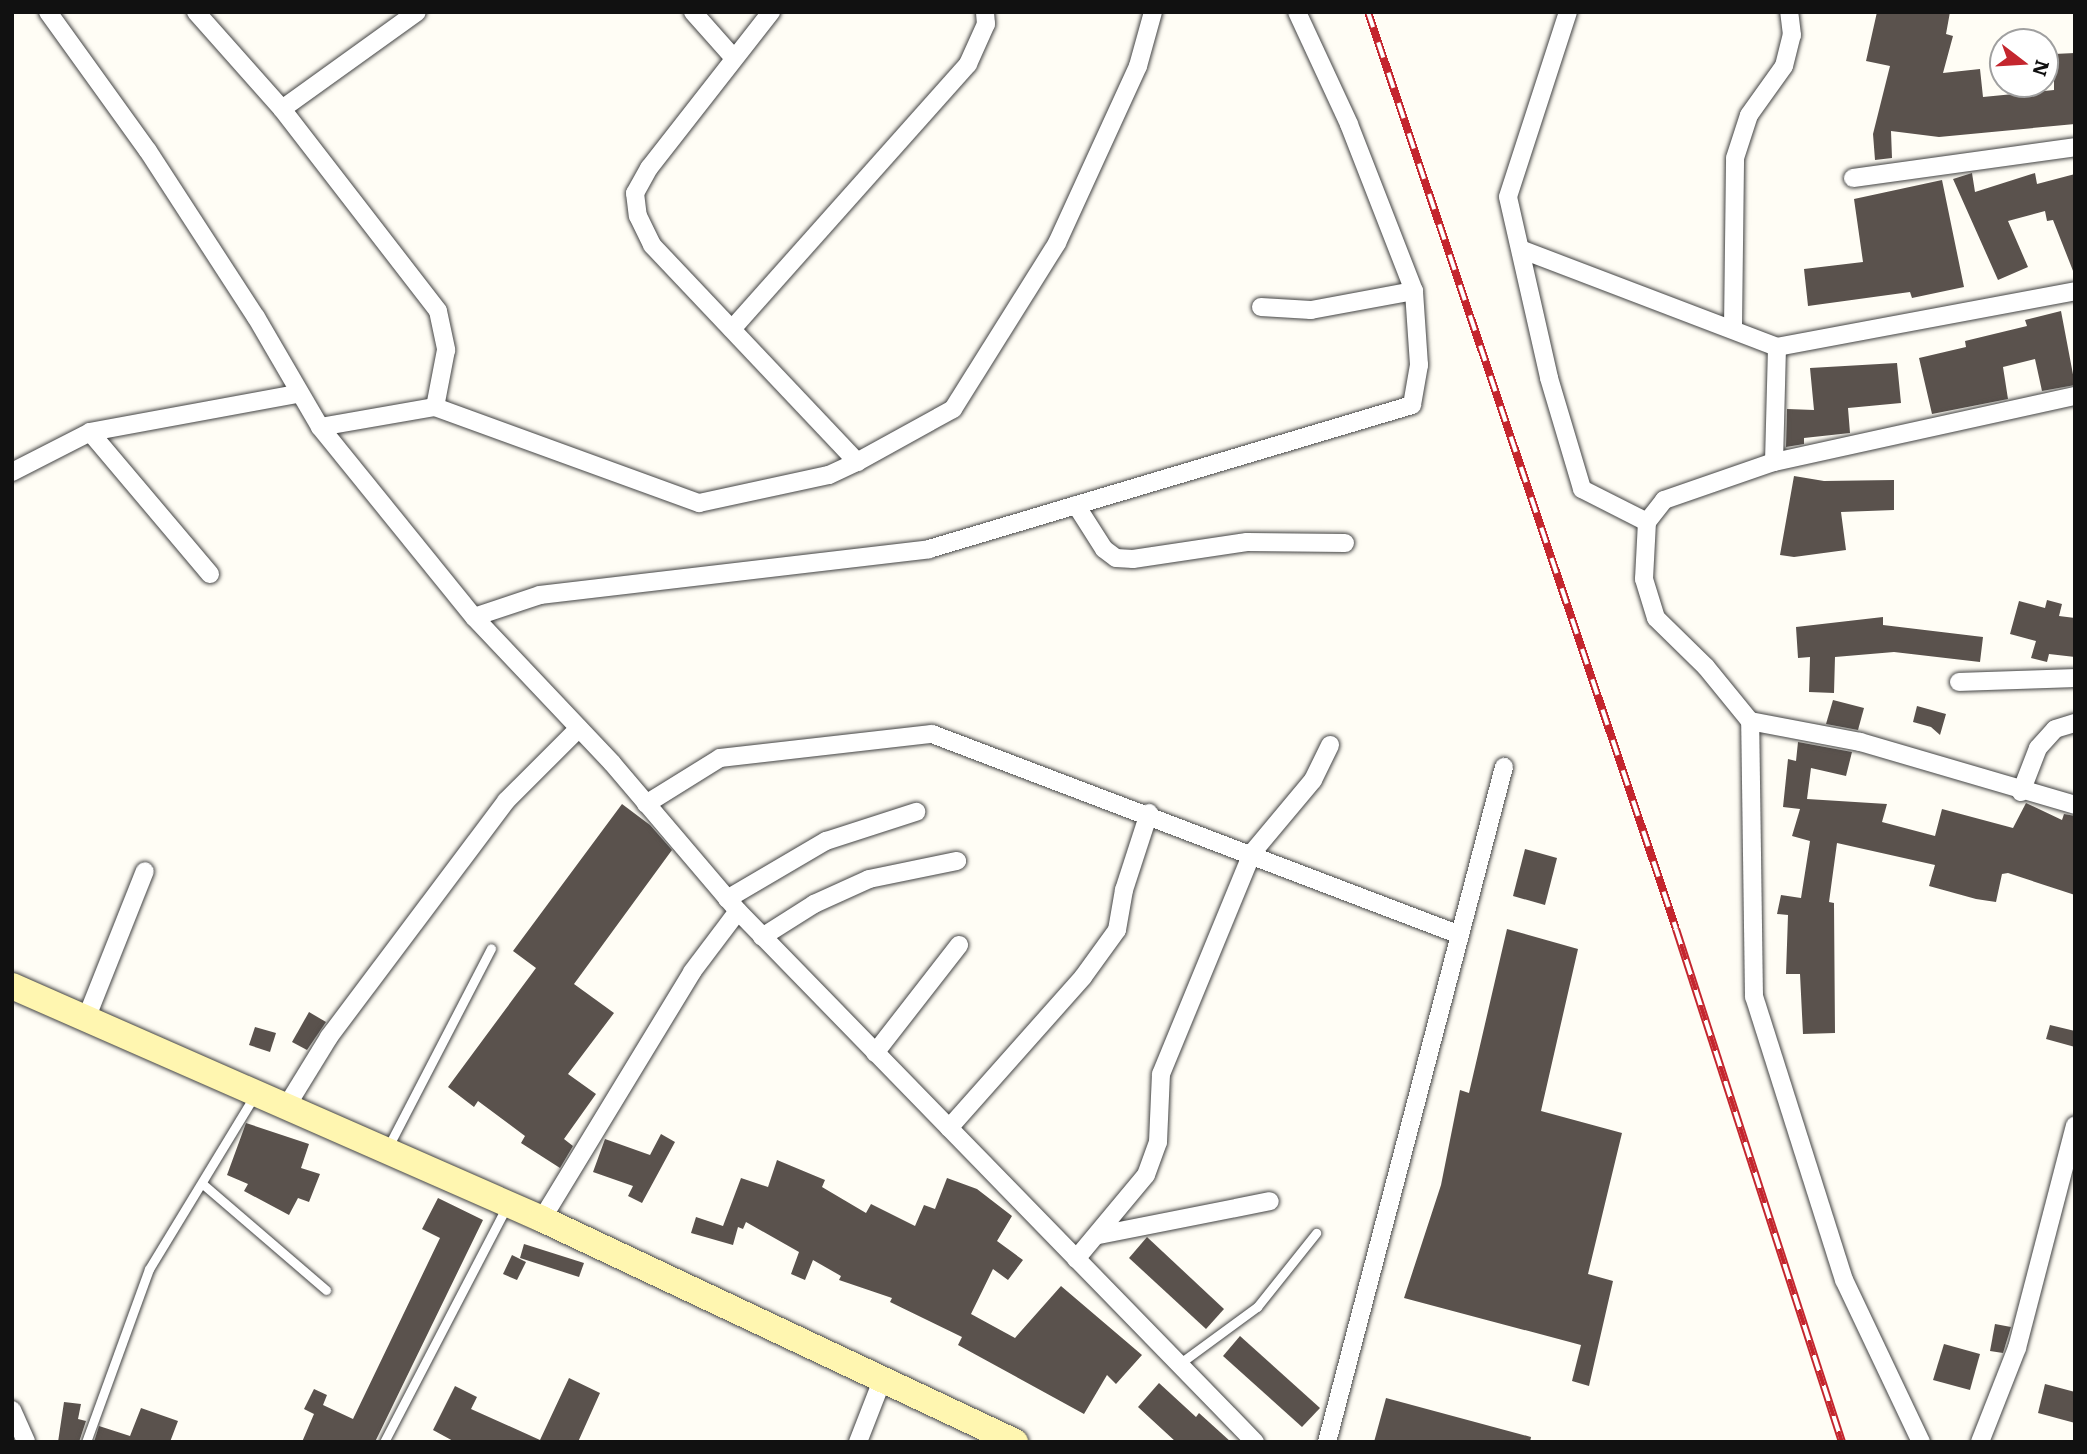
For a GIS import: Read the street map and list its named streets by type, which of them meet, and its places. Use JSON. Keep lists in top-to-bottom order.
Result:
{
  "north": "right"
}
